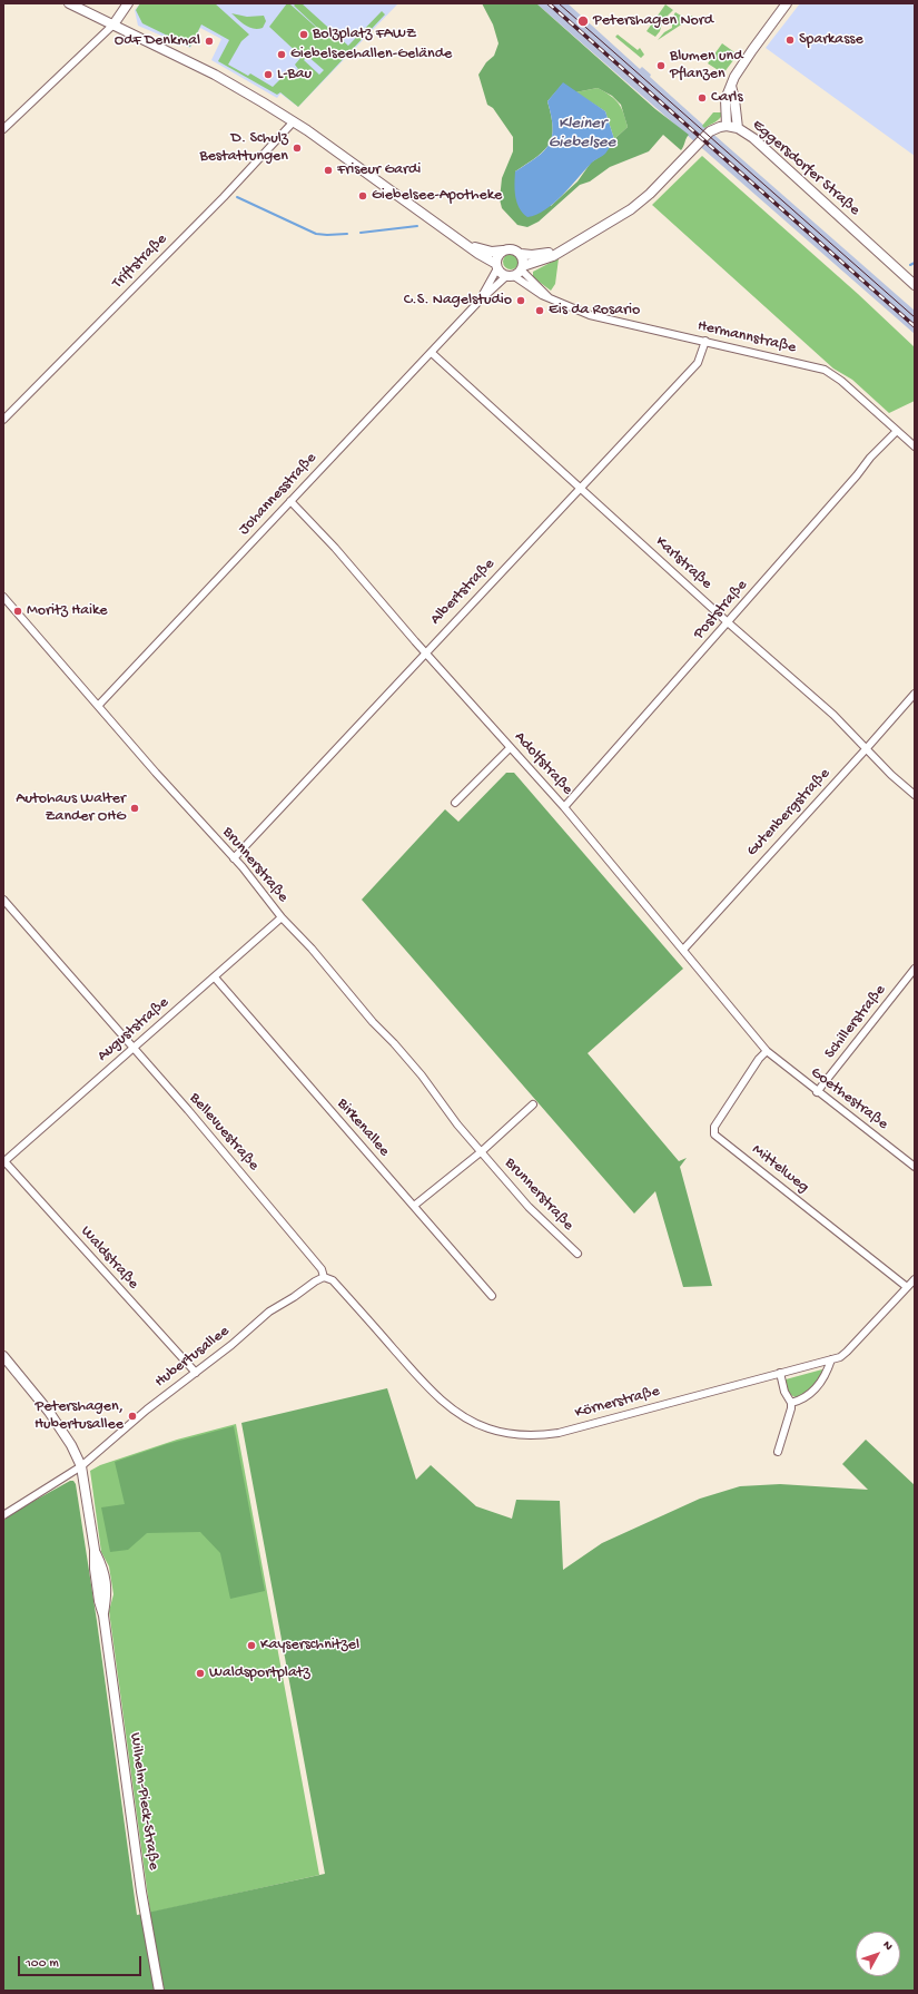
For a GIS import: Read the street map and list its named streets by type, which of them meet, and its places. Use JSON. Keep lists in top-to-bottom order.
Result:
{
  "streets": {
    "street": [
      "Eggersdorfer Straße",
      "Triftstraße",
      "Hermannstraße",
      "Johannesstraße",
      "Karlstraße",
      "Albertstraße",
      "Poststraße",
      "Adolfstraße",
      "Gutenbergstraße",
      "Brunnerstraße",
      "Schillerstraße",
      "Auguststraße",
      "Goethestraße",
      "Birkenallee",
      "Bellevuestraße",
      "Mittelweg",
      "Waldstraße",
      "Hubertusallee",
      "Körnerstraße",
      "Wilhelm-Pieck-Straße"
    ]
  },
  "crossings": [
    ["Eggersdorfer Straße", "Hermannstraße"],
    ["Eggersdorfer Straße", "Johannesstraße"],
    ["Hermannstraße", "Johannesstraße"],
    ["Hermannstraße", "Albertstraße"],
    ["Hermannstraße", "Poststraße"],
    ["Johannesstraße", "Karlstraße"],
    ["Johannesstraße", "Adolfstraße"],
    ["Johannesstraße", "Brunnerstraße"],
    ["Karlstraße", "Albertstraße"],
    ["Karlstraße", "Poststraße"],
    ["Karlstraße", "Gutenbergstraße"],
    ["Albertstraße", "Adolfstraße"],
    ["Albertstraße", "Brunnerstraße"],
    ["Poststraße", "Adolfstraße"],
    ["Adolfstraße", "Gutenbergstraße"],
    ["Adolfstraße", "Goethestraße"],
    ["Adolfstraße", "Mittelweg"],
    ["Brunnerstraße", "Auguststraße"],
    ["Brunnerstraße", "Birkenallee"],
    ["Schillerstraße", "Goethestraße"],
    ["Auguststraße", "Birkenallee"],
    ["Auguststraße", "Bellevuestraße"],
    ["Auguststraße", "Waldstraße"],
    ["Goethestraße", "Mittelweg"],
    ["Bellevuestraße", "Hubertusallee"],
    ["Bellevuestraße", "Körnerstraße"],
    ["Mittelweg", "Körnerstraße"],
    ["Waldstraße", "Hubertusallee"],
    ["Hubertusallee", "Wilhelm-Pieck-Straße"]
  ],
  "water": ["Kleiner Giebelsee"],
  "places": [
    "Petershagen Nord",
    "Bolzplatz FAWZ",
    "Sparkasse",
    "OdF Denkmal",
    "Giebelseehallen-Gelände",
    "Blumen und Pflanzen",
    "L-Bau",
    "Carls",
    "D. Schulz Bestattungen",
    "Friseur Gardi",
    "Giebelsee-Apotheke",
    "C.S. Nagelstudio",
    "Eis da Rosario",
    "Moritz Haike",
    "Autohaus Walter Zander OHG",
    "Petershagen, Hubertusallee",
    "Kayserschnitzel",
    "Waldsportplatz"
  ],
  "scale_bar": "100 m",
  "north": "top right"
}
